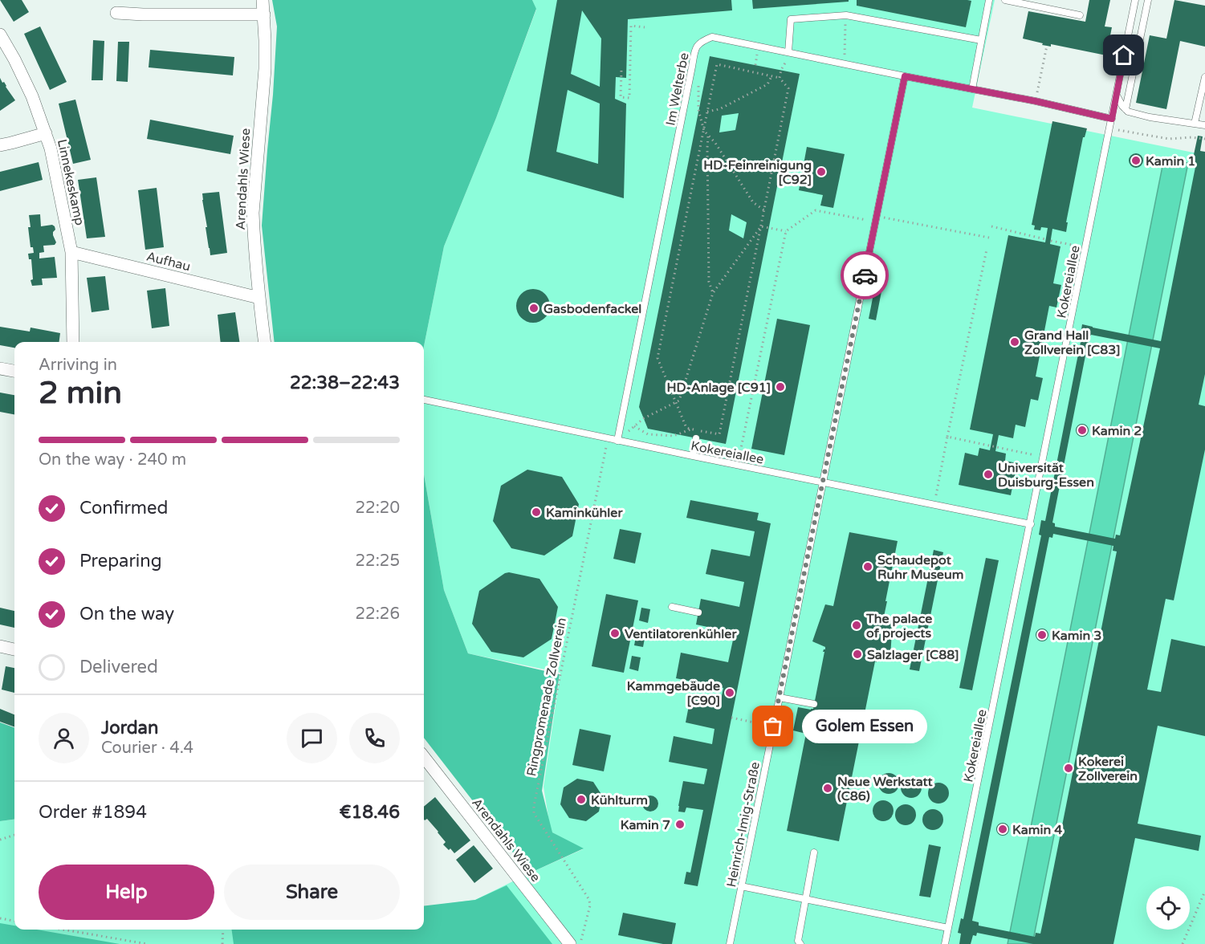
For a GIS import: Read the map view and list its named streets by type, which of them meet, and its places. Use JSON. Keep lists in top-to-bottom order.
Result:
{
  "streets": {
    "street": ["Arendahls Wiese", "Linnekeskamp", "Aufhau"],
    "lane": ["Im Welterbe", "Kokereiallee", "Heinrich-Imig-Straße"],
    "path": ["Ringpromenade Zollverein"]
  },
  "crossings": [
    ["Im Welterbe", "Kokereiallee"],
    ["Im Welterbe", "Heinrich-Imig-Straße"],
    ["Arendahls Wiese", "Aufhau"],
    ["Linnekeskamp", "Aufhau"],
    ["Kokereiallee", "Ringpromenade Zollverein"],
    ["Kokereiallee", "Heinrich-Imig-Straße"]
  ],
  "places": [
    "Kamin 1",
    "HD-Feinreinigung [C92]",
    "Gasbodenfackel",
    "Grand Hall Zollverein [C83]",
    "HD-Anlage [C91]",
    "Kamin 2",
    "Universität Duisburg-Essen",
    "Kaminkühler",
    "Schaudepot Ruhr Museum",
    "The palace of projects",
    "Ventilatorenkühler",
    "Kamin 3",
    "Salzlager [C88]",
    "Kammgebäude [C90]",
    "Golem Essen",
    "Kokerei Zollverein",
    "Neue Werkstatt (C86)",
    "Kühlturm",
    "Kamin 7",
    "Kamin 4"
  ],
  "page": {
    "heading": ["2 min", "Arriving in", "22:38–22:43"],
    "panel": [
      "Jordan",
      "Courier · 4.4",
      "Order #1894",
      "€18.46"
    ],
    "bar": "On the way · 240 m",
    "list": [
      ["Confirmed", "22:20"],
      ["Preparing", "22:25"],
      ["On the way", "22:26"],
      "Delivered"
    ],
    "bubble": "Golem Essen",
    "buttons": ["Help", "Share"]
  }
}
